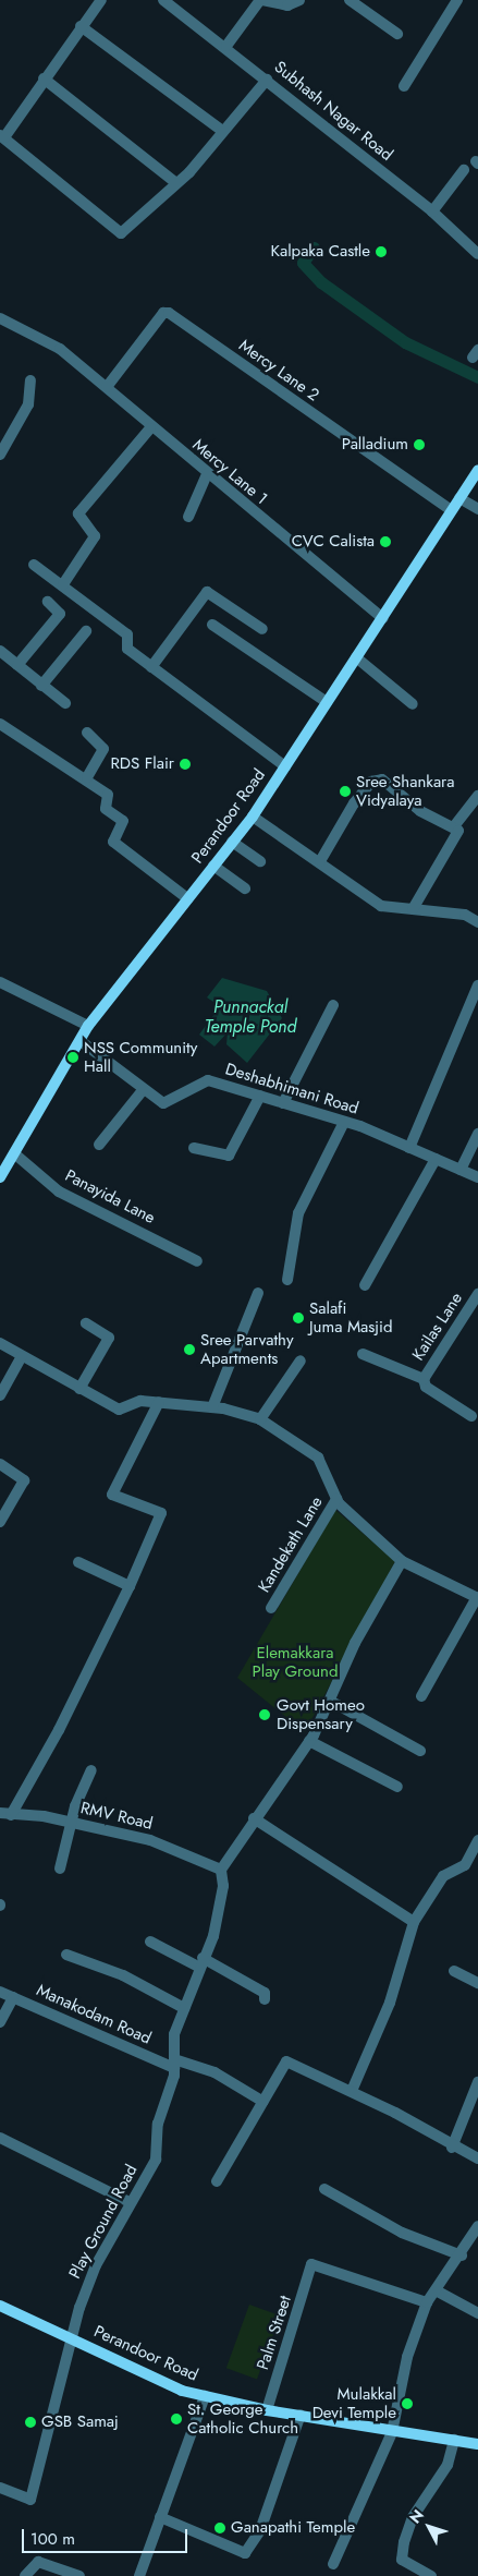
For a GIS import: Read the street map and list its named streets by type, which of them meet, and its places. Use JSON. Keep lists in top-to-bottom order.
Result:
{
  "streets": {
    "main road": ["Perandoor Road"],
    "street": [
      "Subhash Nagar Road",
      "Mercy Lane 2",
      "Mercy Lane 1",
      "Deshabhimani Road",
      "Panayida Lane",
      "Kailas Lane",
      "Kandekath Lane",
      "RMV Road",
      "Manakodam Road",
      "Play Ground Road",
      "Palm Street"
    ]
  },
  "crossings": [
    ["Mercy Lane 2", "Mercy Lane 1"],
    ["Mercy Lane 2", "Perandoor Road"],
    ["Mercy Lane 1", "Perandoor Road"],
    ["Perandoor Road", "Deshabhimani Road"],
    ["Perandoor Road", "Panayida Lane"],
    ["Perandoor Road", "Play Ground Road"],
    ["Perandoor Road", "Palm Street"],
    ["RMV Road", "Play Ground Road"],
    ["Manakodam Road", "Play Ground Road"]
  ],
  "water": ["Punnackal Temple Pond"],
  "parks": ["Elemakkara Play Ground"],
  "places": [
    "Kalpaka Castle",
    "Palladium",
    "CVC Calista",
    "RDS Flair",
    "Sree Shankara Vidyalaya",
    "NSS Community Hall",
    "Salafi Juma Masjid",
    "Sree Parvathy Apartments",
    "Govt Homeo Dispensary",
    "Mulakkal Devi Temple",
    "St. George Catholic Church",
    "GSB Samaj",
    "Ganapathi Temple"
  ],
  "scale_bar": "100 m",
  "north": "top left"
}
